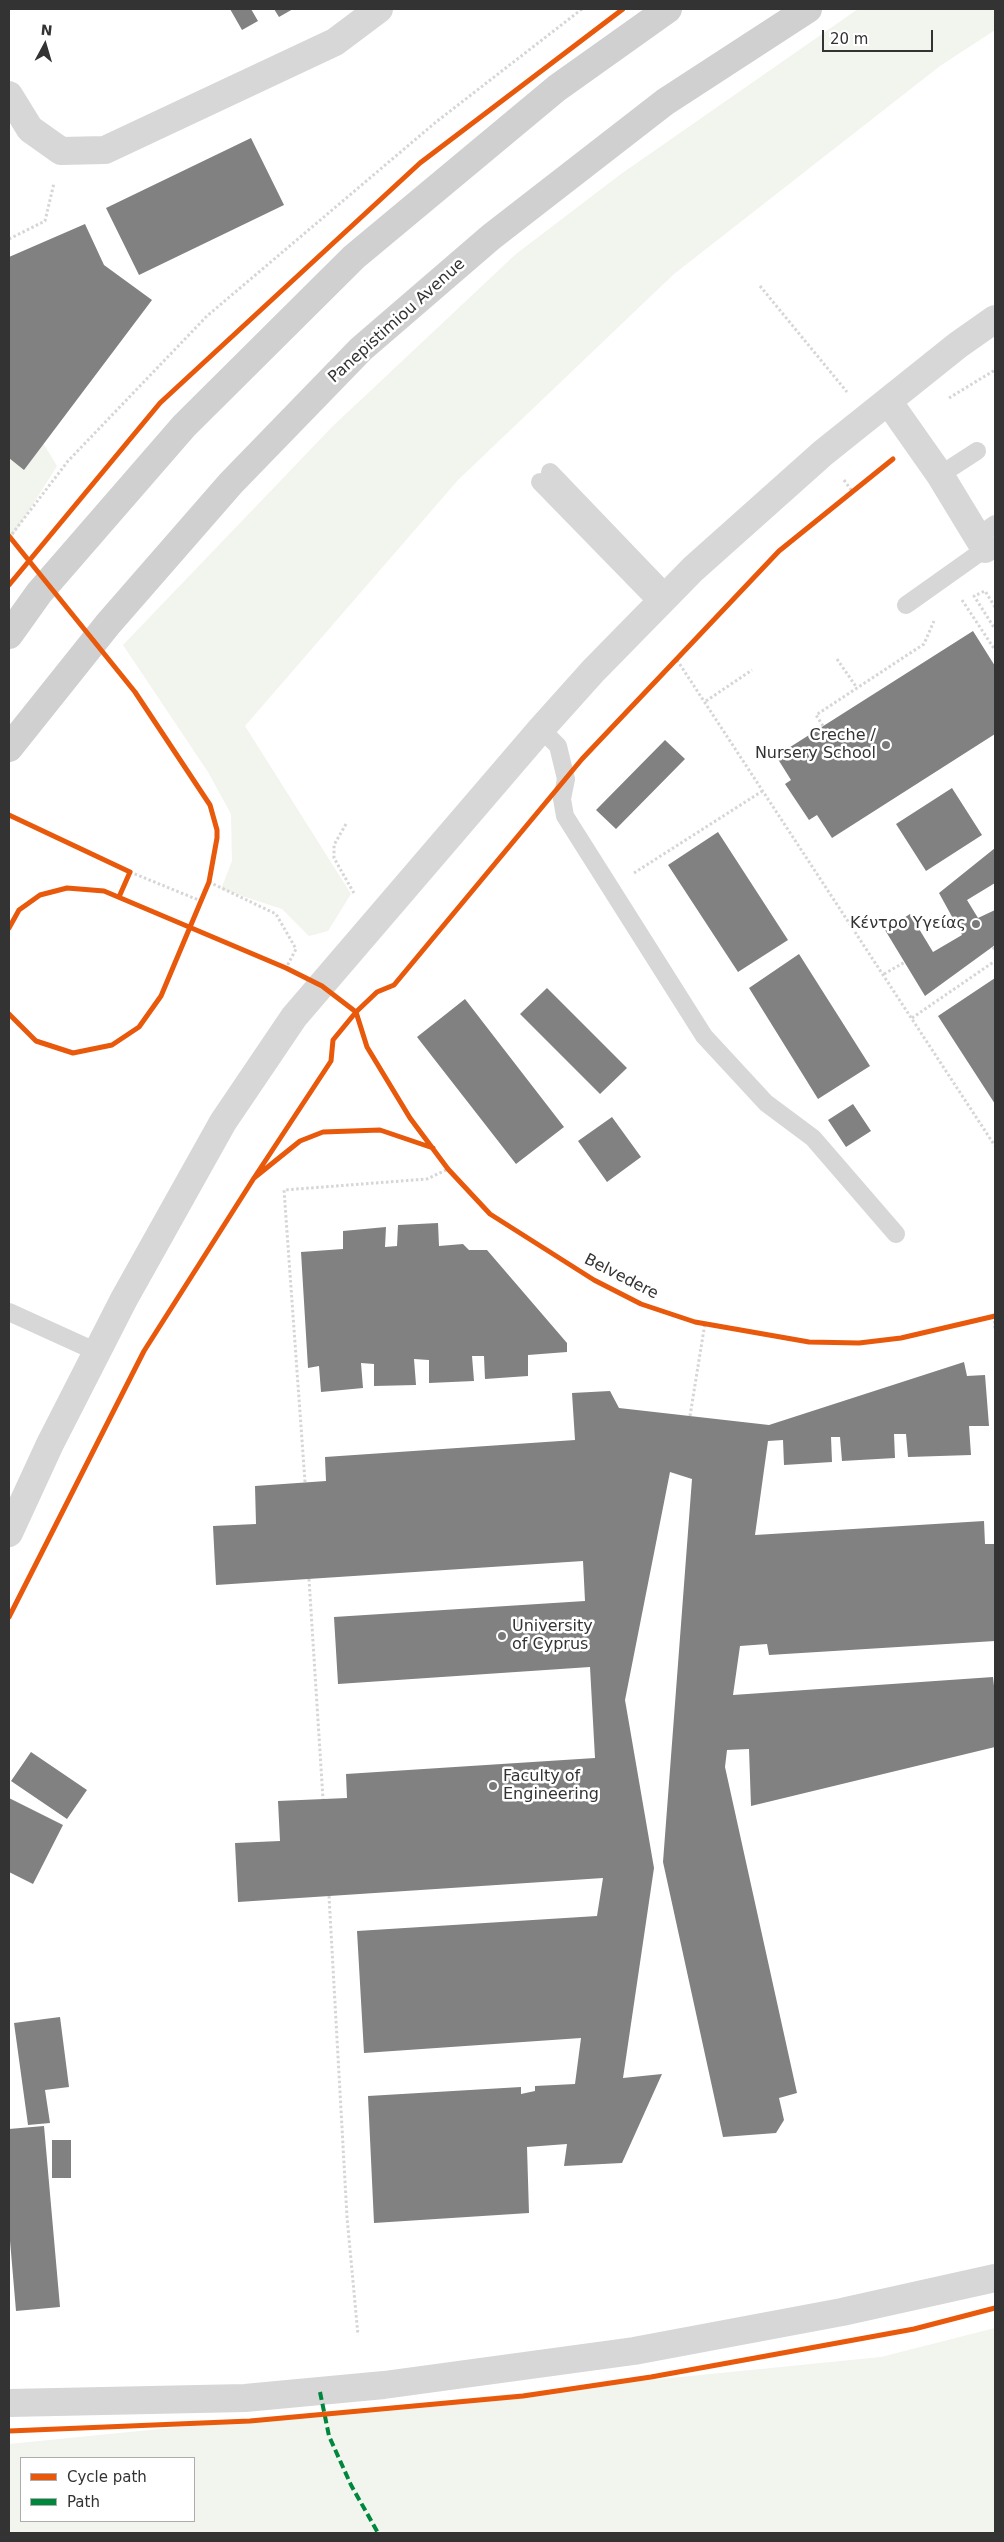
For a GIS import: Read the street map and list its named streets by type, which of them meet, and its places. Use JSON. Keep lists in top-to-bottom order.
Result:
{
  "streets": {
    "main road": ["Panepistimiou Avenue"],
    "cycle path": ["Belvedere"]
  },
  "places": [
    "Creche / Nursery School",
    "Κέντρο Υγείας",
    "University of Cyprus",
    "Faculty of Engineering"
  ],
  "legend": ["Cycle path", "Path"],
  "scale_bar": "20 m",
  "north": "top"
}
